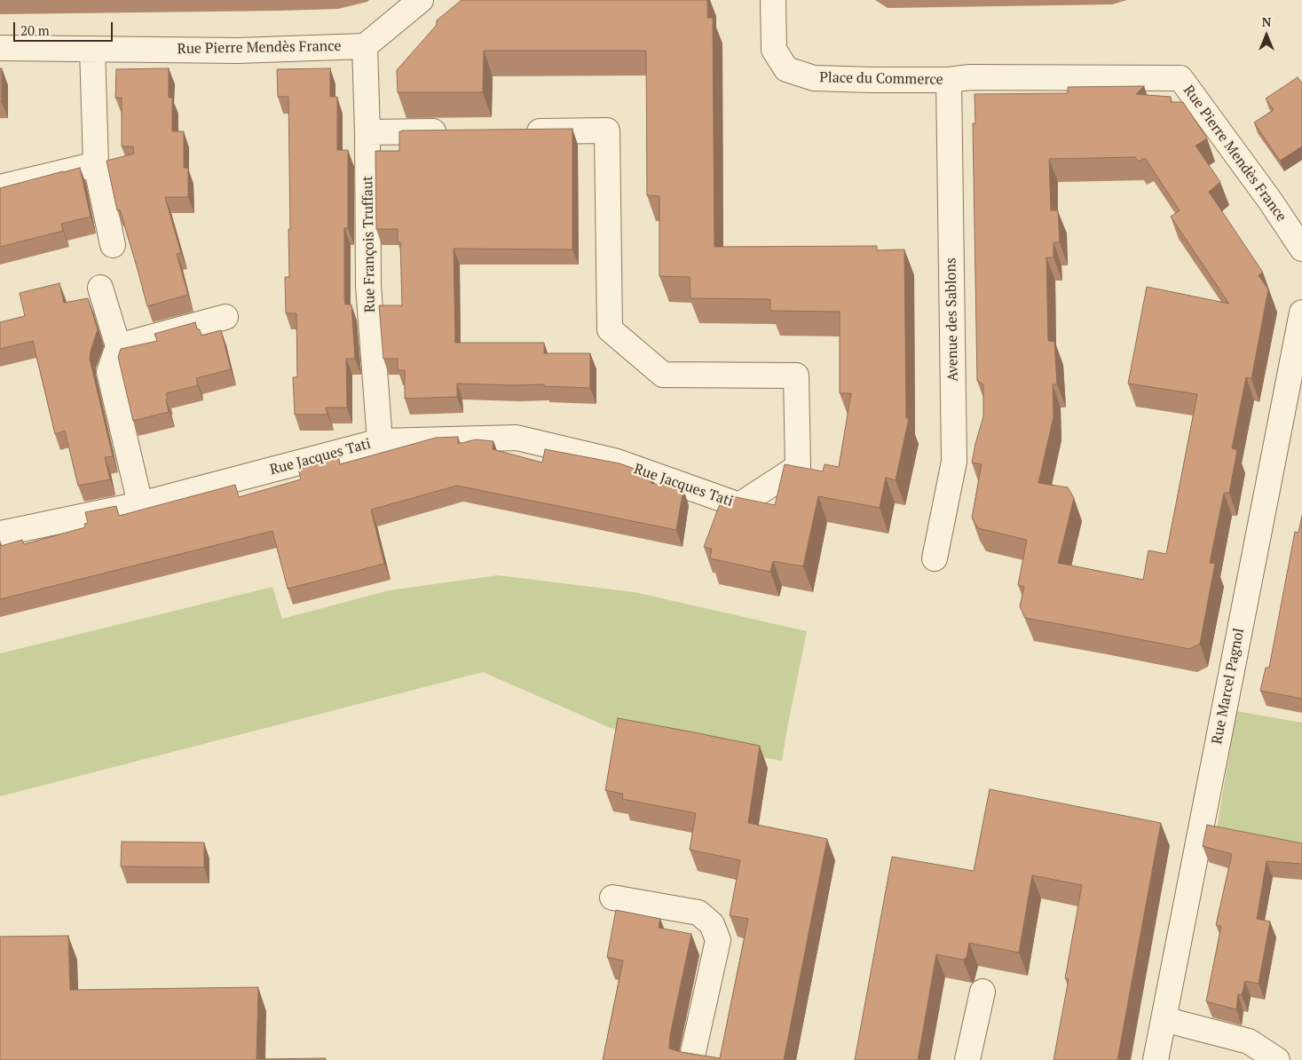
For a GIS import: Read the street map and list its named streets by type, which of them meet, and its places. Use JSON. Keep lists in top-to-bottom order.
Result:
{
  "streets": {
    "street": [
      "Rue Pierre Mendès France",
      "Place du Commerce",
      "Rue François Truffaut",
      "Avenue des Sablons",
      "Rue Jacques Tati",
      "Rue Marcel Pagnol"
    ]
  },
  "crossings": [
    ["Rue Pierre Mendès France", "Place du Commerce"],
    ["Rue Pierre Mendès France", "Rue François Truffaut"],
    ["Rue Pierre Mendès France", "Avenue des Sablons"],
    ["Place du Commerce", "Avenue des Sablons"],
    ["Rue François Truffaut", "Rue Jacques Tati"]
  ],
  "scale_bar": "20 m",
  "north": "top"
}
